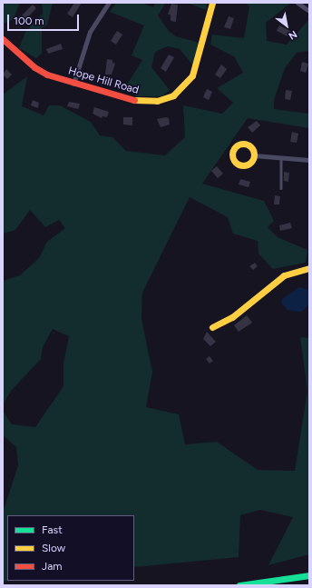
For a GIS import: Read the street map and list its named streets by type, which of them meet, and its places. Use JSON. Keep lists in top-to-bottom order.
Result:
{
  "streets": {
    "main road": ["Hope Hill Road"]
  },
  "legend": ["Fast", "Slow", "Jam"],
  "scale_bar": "100 m",
  "north": "bottom right"
}
